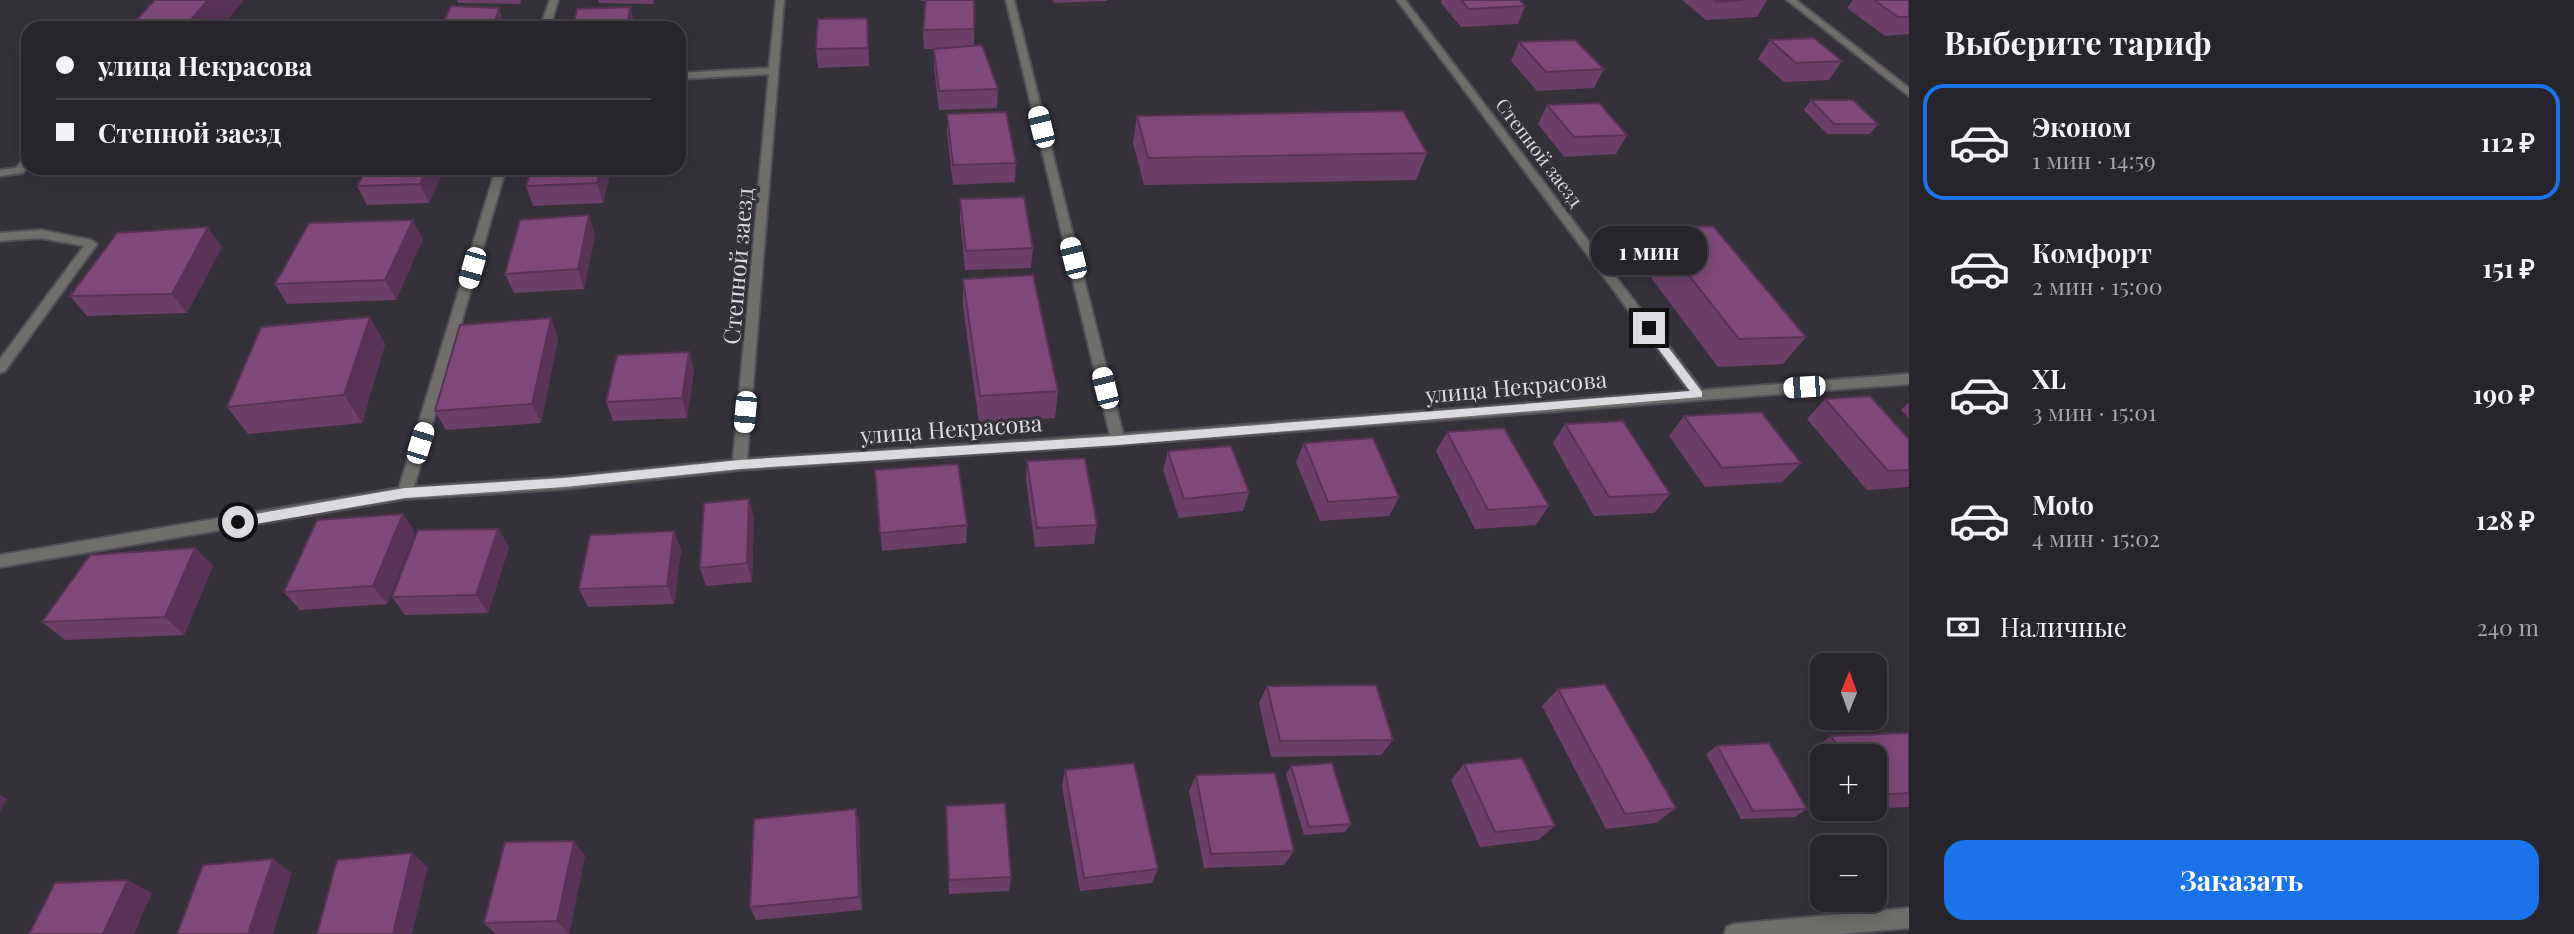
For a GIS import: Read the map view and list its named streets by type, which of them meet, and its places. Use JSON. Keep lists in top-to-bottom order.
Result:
{
  "streets": {
    "street": ["Степной заезд", "улица Некрасова"]
  },
  "crossings": [
    ["Степной заезд", "улица Некрасова"]
  ],
  "north": "top",
  "page": {
    "heading": "Выберите тариф",
    "banner": ["улица Некрасова", "Степной заезд"],
    "list": [
      {
        "name": "Эконом",
        "note": "1 мин · 14:59",
        "value": "112 ₽"
      },
      {
        "name": "Комфорт",
        "note": "2 мин · 15:00",
        "value": "151 ₽"
      },
      {
        "name": "XL",
        "note": "3 мин · 15:01",
        "value": "190 ₽"
      },
      {
        "name": "Moto",
        "note": "4 мин · 15:02",
        "value": "128 ₽"
      }
    ],
    "bubble": "1 мин",
    "pay": ["Наличные", "240 m"],
    "map_buttons": ["+", "−"],
    "buttons": "Заказать"
  }
}
